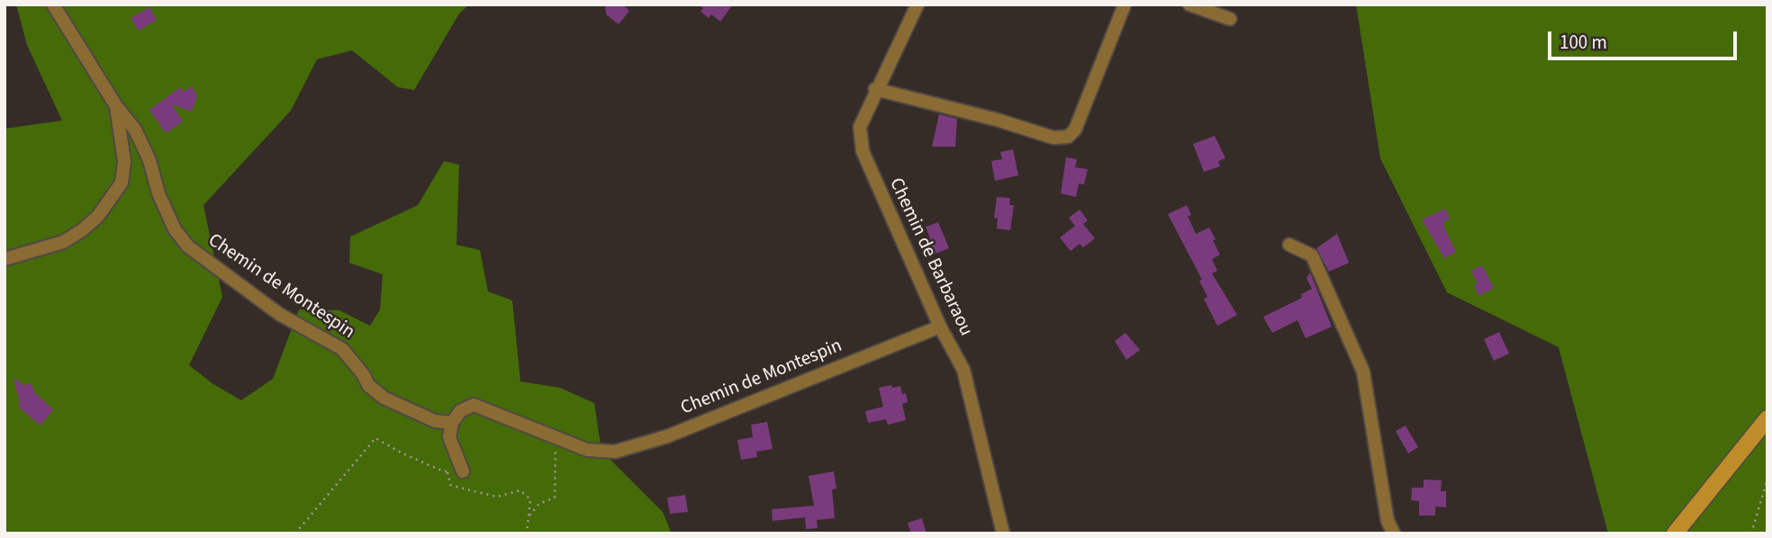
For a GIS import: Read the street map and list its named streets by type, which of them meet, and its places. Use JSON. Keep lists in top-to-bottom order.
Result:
{
  "streets": {
    "street": ["Chemin de Barbaraou", "Chemin de Montespin"]
  },
  "crossings": [
    ["Chemin de Barbaraou", "Chemin de Montespin"]
  ],
  "scale_bar": "100 m"
}
